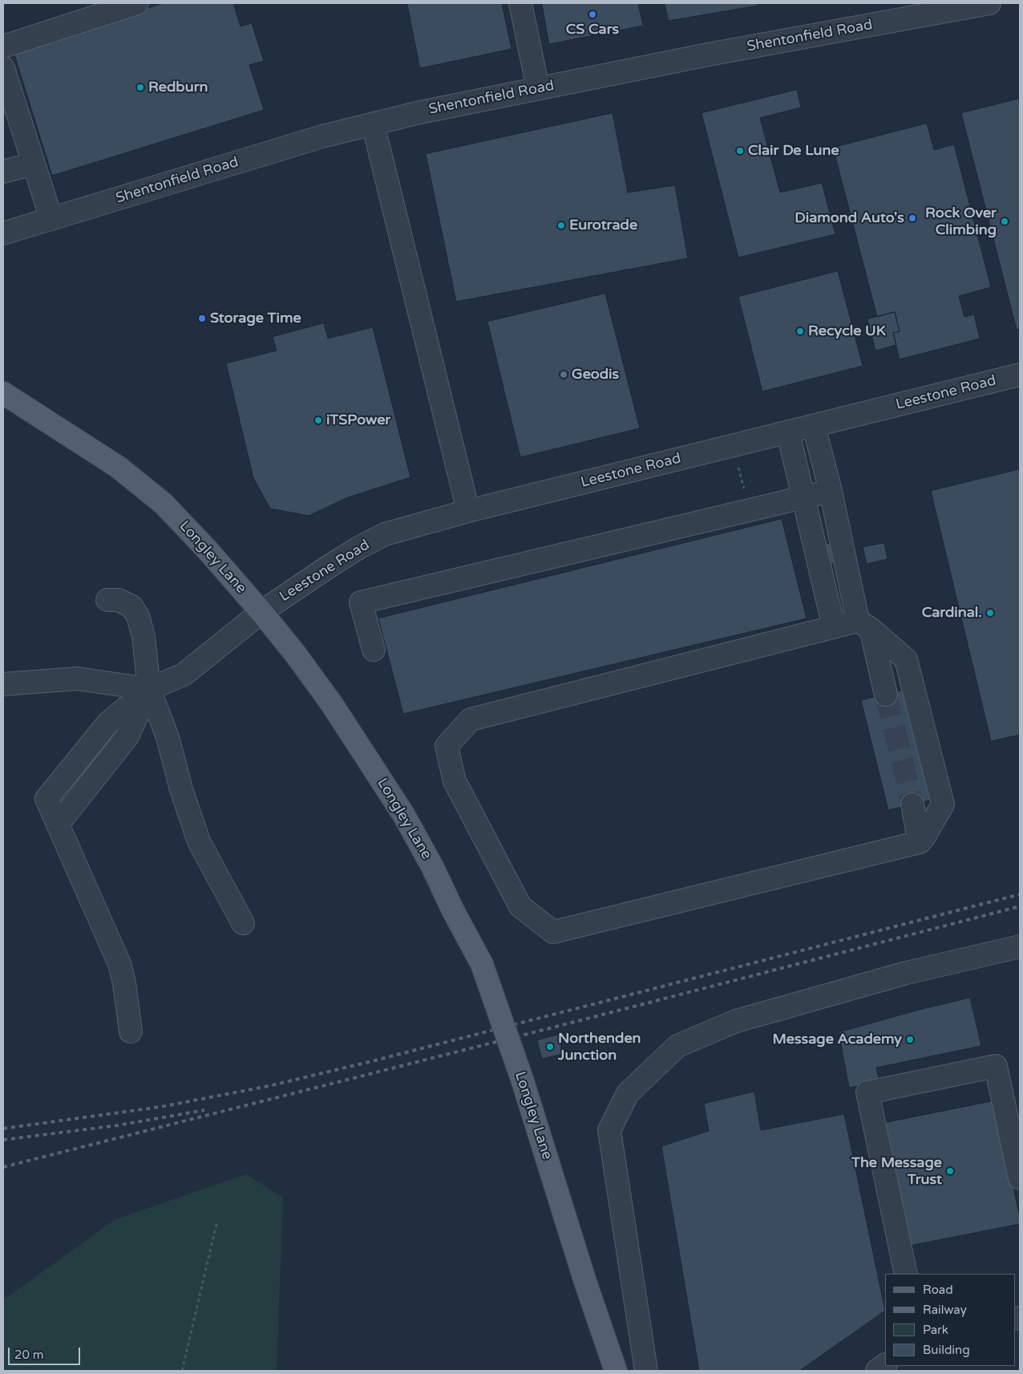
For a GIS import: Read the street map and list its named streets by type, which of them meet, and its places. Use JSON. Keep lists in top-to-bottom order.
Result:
{
  "streets": {
    "main road": ["Longley Lane"],
    "street": ["Shentonfield Road", "Leestone Road"]
  },
  "crossings": [
    ["Leestone Road", "Longley Lane"]
  ],
  "places": [
    "CS Cars",
    "Redburn",
    "Clair De Lune",
    "Diamond Auto's",
    "Rock Over Climbing",
    "Eurotrade",
    "Storage Time",
    "Recycle UK",
    "Geodis",
    "iTSPower",
    "Cardinal.",
    "Message Academy",
    "Northenden Junction",
    "The Message Trust"
  ],
  "legend": [
    "Road",
    "Railway",
    "Park",
    "Building"
  ],
  "scale_bar": "20 m"
}
